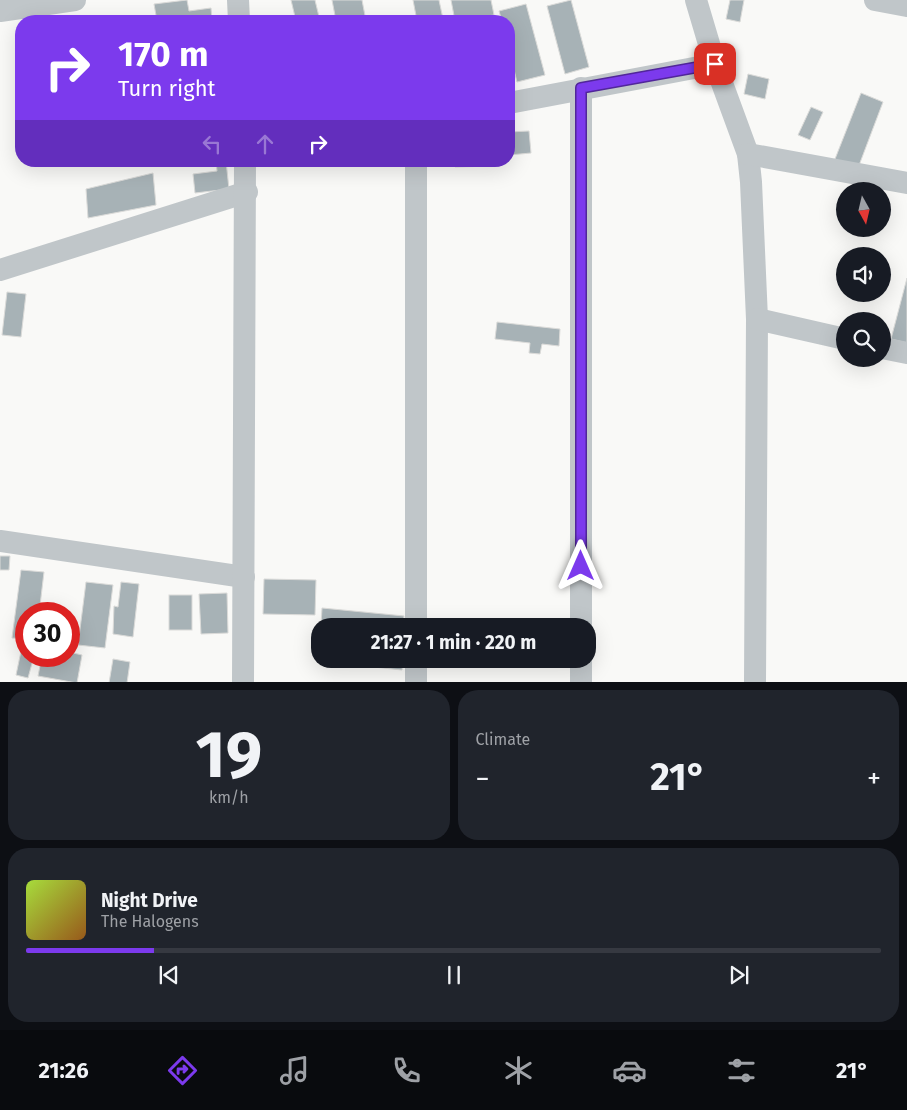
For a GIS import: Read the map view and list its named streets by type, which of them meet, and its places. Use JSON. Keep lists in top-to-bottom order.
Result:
{
  "north": "bottom",
  "page": {
    "turn": ["170 m", "Turn right"],
    "limit": "30",
    "trip": "21:27 · 1 min · 220 m",
    "tile": [
      ["19", "km/h"],
      "Climate"
    ],
    "heat": ["−", "21°", "+"],
    "song": ["Night Drive", "The Halogens"],
    "tabs": ["21:26", "21°"]
  }
}
